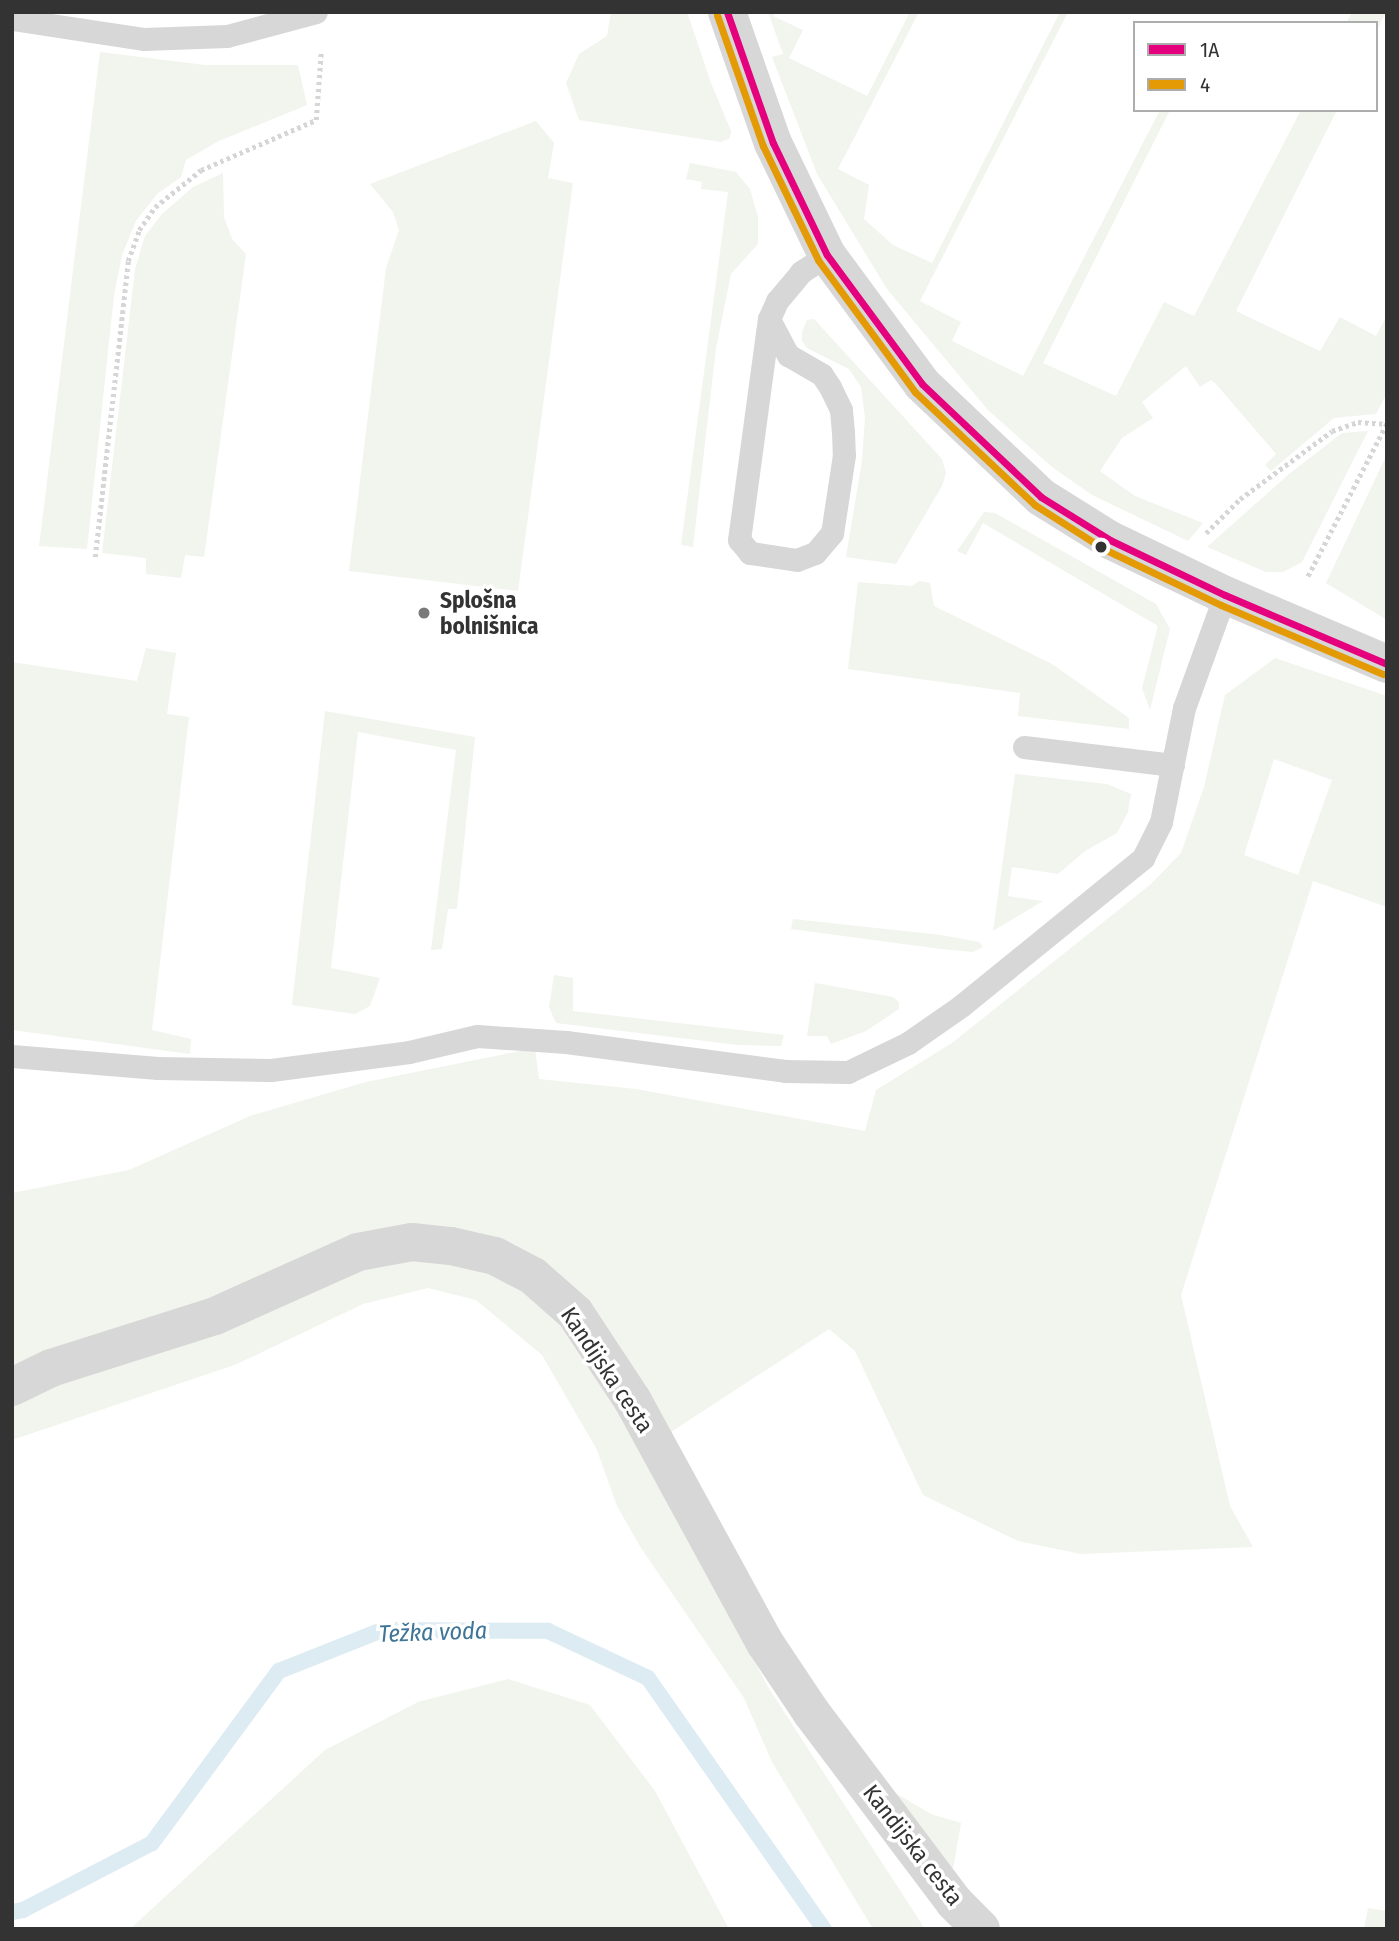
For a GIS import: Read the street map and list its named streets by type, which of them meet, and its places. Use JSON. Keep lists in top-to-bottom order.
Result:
{
  "streets": {
    "street": ["Kandijska cesta"]
  },
  "water": ["Težka voda"],
  "places": ["Splošna bolnišnica"],
  "lines": ["transit line 1A", "transit line 4"],
  "legend": ["1A", "4"]
}
